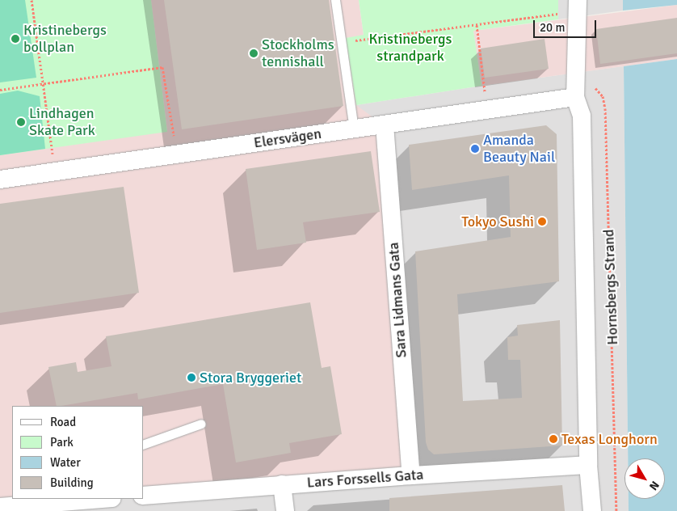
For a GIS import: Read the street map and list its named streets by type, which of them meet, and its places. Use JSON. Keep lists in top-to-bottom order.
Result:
{
  "streets": {
    "street": [
      "Elersvägen",
      "Hornsbergs Strand",
      "Sara Lidmans Gata",
      "Lars Forssells Gata"
    ]
  },
  "crossings": [
    ["Elersvägen", "Hornsbergs Strand"],
    ["Elersvägen", "Sara Lidmans Gata"],
    ["Hornsbergs Strand", "Lars Forssells Gata"],
    ["Sara Lidmans Gata", "Lars Forssells Gata"]
  ],
  "parks": ["Kristinebergs strandpark"],
  "places": [
    "Kristinebergs bollplan",
    "Stockholms tennishall",
    "Lindhagen Skate Park",
    "Amanda Beauty Nail",
    "Tokyo Sushi",
    "Stora Bryggeriet",
    "Texas Longhorn"
  ],
  "legend": [
    "Road",
    "Park",
    "Water",
    "Building"
  ],
  "scale_bar": "20 m",
  "north": "bottom right"
}
